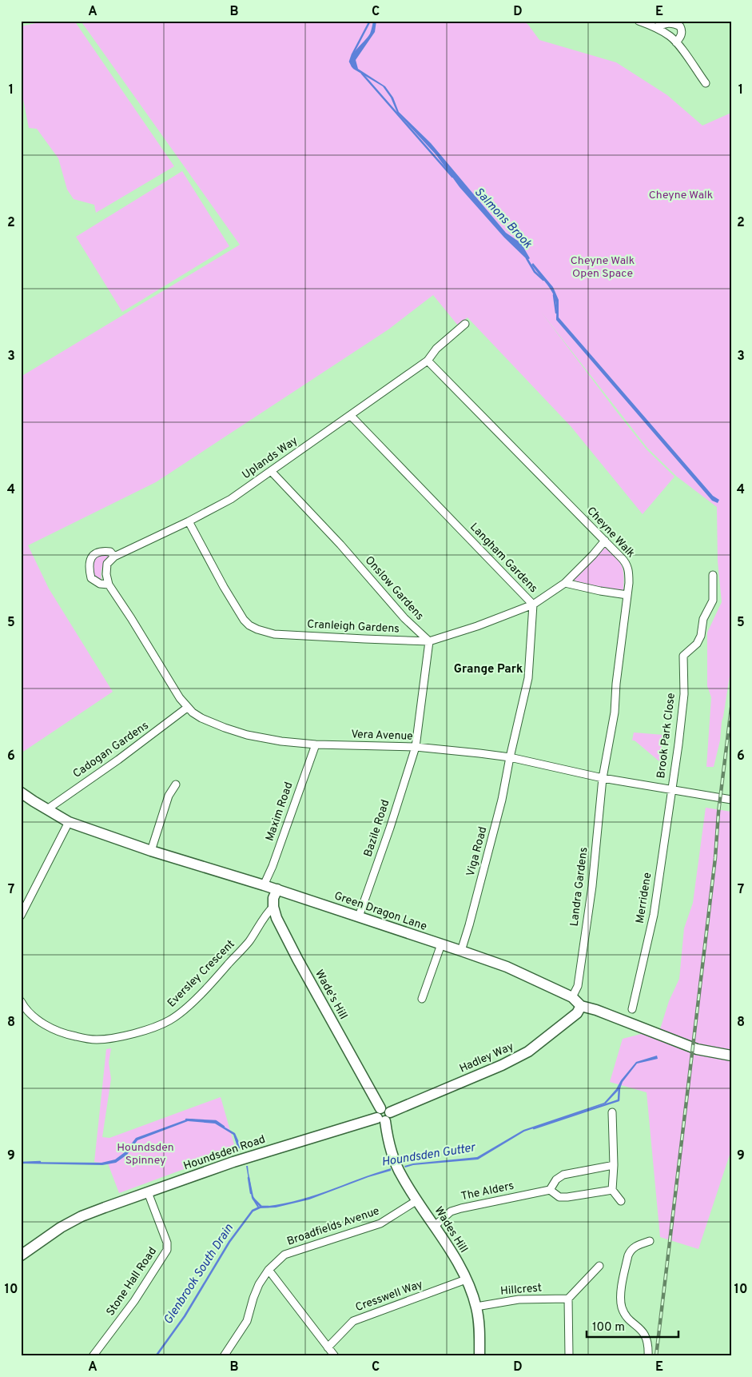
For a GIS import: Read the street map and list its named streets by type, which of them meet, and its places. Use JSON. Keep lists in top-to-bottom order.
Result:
{
  "streets": {
    "street": [
      "Uplands Way",
      "Cheyne Walk",
      "Langham Gardens",
      "Onslow Gardens",
      "Cranleigh Gardens",
      "Vera Avenue",
      "Brook Park Close",
      "Cadogan Gardens",
      "Maxim Road",
      "Bazile Road",
      "Viga Road",
      "Landra Gardens",
      "Merridene",
      "Green Dragon Lane",
      "Eversley Crescent",
      "Wade's Hill",
      "Hadley Way",
      "Houndsden Road",
      "The Alders",
      "Broadfields Avenue",
      "Wades Hill",
      "Stone Hall Road",
      "Hillcrest",
      "Cresswell Way"
    ]
  },
  "crossings": [
    ["Uplands Way", "Cheyne Walk"],
    ["Uplands Way", "Langham Gardens"],
    ["Uplands Way", "Onslow Gardens"],
    ["Uplands Way", "Cranleigh Gardens"],
    ["Cheyne Walk", "Cranleigh Gardens"],
    ["Cheyne Walk", "Vera Avenue"],
    ["Cheyne Walk", "Landra Gardens"],
    ["Langham Gardens", "Cranleigh Gardens"],
    ["Langham Gardens", "Vera Avenue"],
    ["Langham Gardens", "Viga Road"],
    ["Onslow Gardens", "Cranleigh Gardens"],
    ["Vera Avenue", "Brook Park Close"],
    ["Vera Avenue", "Cadogan Gardens"],
    ["Vera Avenue", "Maxim Road"],
    ["Vera Avenue", "Bazile Road"],
    ["Vera Avenue", "Viga Road"],
    ["Vera Avenue", "Landra Gardens"],
    ["Vera Avenue", "Merridene"],
    ["Brook Park Close", "Merridene"],
    ["Cadogan Gardens", "Green Dragon Lane"],
    ["Maxim Road", "Green Dragon Lane"],
    ["Bazile Road", "Green Dragon Lane"],
    ["Viga Road", "Green Dragon Lane"],
    ["Landra Gardens", "Green Dragon Lane"],
    ["Green Dragon Lane", "Hadley Way"],
    ["Eversley Crescent", "Wade's Hill"],
    ["Wade's Hill", "Hadley Way"],
    ["Wade's Hill", "Houndsden Road"],
    ["Wade's Hill", "Wades Hill"],
    ["Hadley Way", "Houndsden Road"],
    ["Hadley Way", "Wades Hill"],
    ["Houndsden Road", "Wades Hill"],
    ["Houndsden Road", "Stone Hall Road"],
    ["The Alders", "Wades Hill"],
    ["Broadfields Avenue", "Wades Hill"],
    ["Wades Hill", "Hillcrest"],
    ["Wades Hill", "Cresswell Way"]
  ],
  "districts": ["Grange Park"],
  "water": ["Salmons Brook", "Houndsden Gutter", "Glenbrook South Drain"],
  "parks": ["Cheyne Walk", "Cheyne Walk Open Space", "Houndsden Spinney"],
  "scale_bar": "100 m",
  "grid": {
    "columns": [
      "A",
      "B",
      "C",
      "D",
      "E"
    ],
    "rows": [
      "1",
      "2",
      "3",
      "4",
      "5",
      "6",
      "7",
      "8",
      "9",
      "10"
    ]
  }
}
